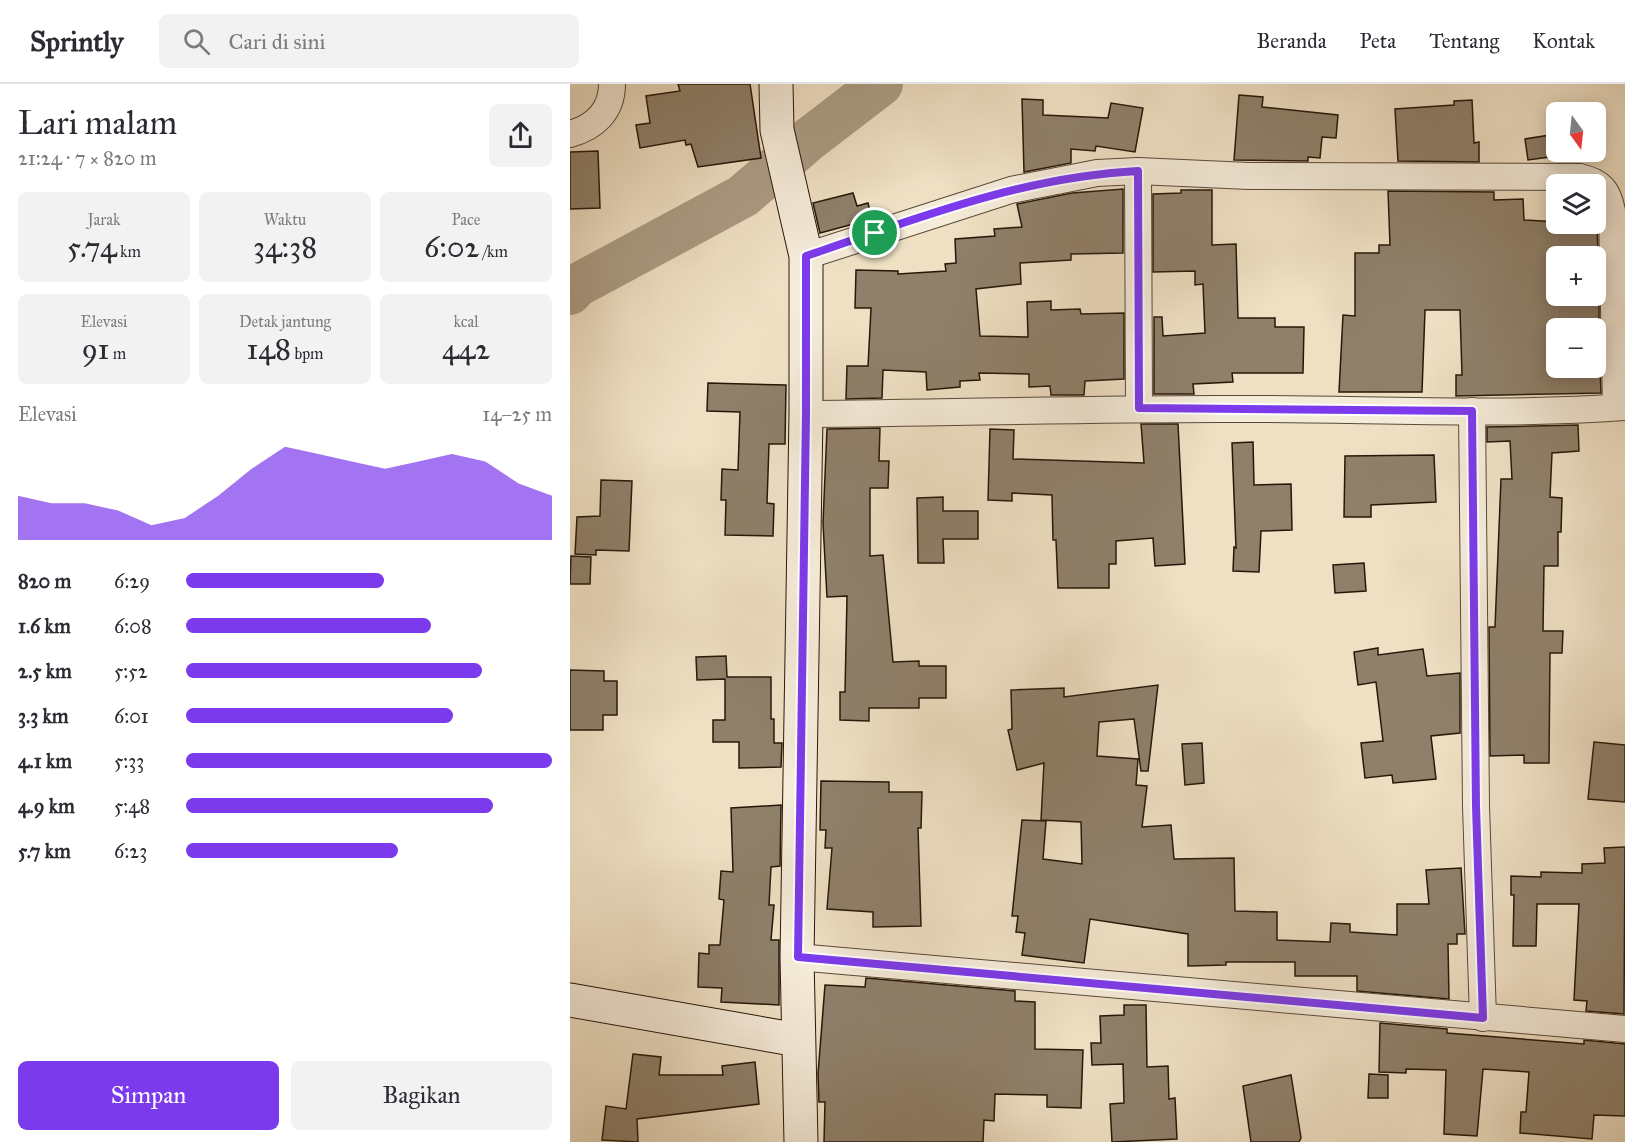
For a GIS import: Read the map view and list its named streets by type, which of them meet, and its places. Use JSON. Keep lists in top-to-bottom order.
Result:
{
  "north": "bottom",
  "page": {
    "header": "Sprintly",
    "search": "Cari di sini",
    "nav": [
      "Beranda",
      "Peta",
      "Tentang",
      "Kontak"
    ],
    "heading": ["Lari malam", "21:24 · 7 × 820 m"],
    "map_buttons": ["+", "−"],
    "stats": [
      ["Jarak", "5.74 km"],
      ["Waktu", "34:38"],
      ["Pace", "6:02 /km"],
      ["Elevasi", "91 m"],
      ["Detak jantung", "148 bpm"],
      ["kcal", "442"]
    ],
    "chart": ["Elevasi", "14–25 m"],
    "list": [
      {
        "name": "820 m",
        "note": "6:29"
      },
      {
        "name": "1.6 km",
        "note": "6:08"
      },
      {
        "name": "2.5 km",
        "note": "5:52"
      },
      {
        "name": "3.3 km",
        "note": "6:01"
      },
      {
        "name": "4.1 km",
        "note": "5:33"
      },
      {
        "name": "4.9 km",
        "note": "5:48"
      },
      {
        "name": "5.7 km",
        "note": "6:23"
      }
    ],
    "buttons": ["Simpan", "Bagikan"]
  }
}
